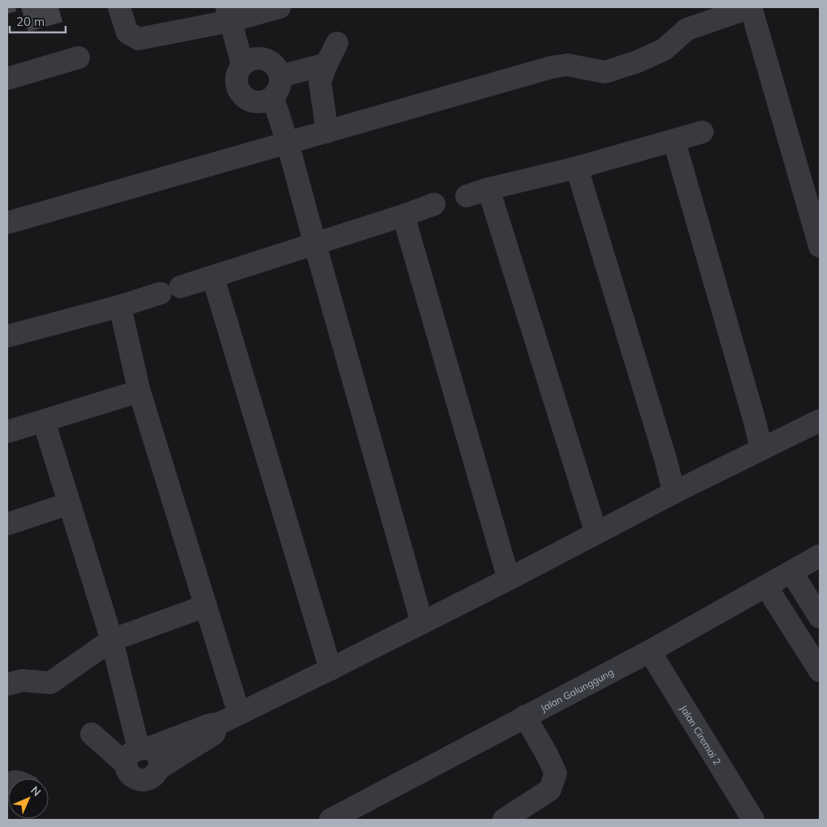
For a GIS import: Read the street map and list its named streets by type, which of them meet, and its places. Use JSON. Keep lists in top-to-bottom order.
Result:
{
  "streets": {
    "street": ["Jalan Galunggung", "Jalan Ciremai 2"]
  },
  "crossings": [
    ["Jalan Galunggung", "Jalan Ciremai 2"]
  ],
  "scale_bar": "20 m",
  "north": "top right"
}
